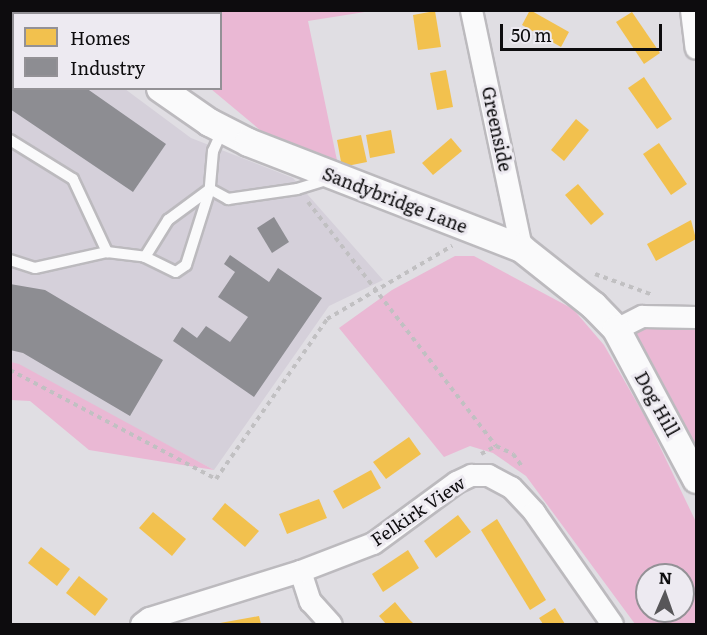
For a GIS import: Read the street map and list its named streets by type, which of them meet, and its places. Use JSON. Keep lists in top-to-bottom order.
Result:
{
  "streets": {
    "street": [
      "Greenside",
      "Sandybridge Lane",
      "Dog Hill",
      "Felkirk View"
    ]
  },
  "crossings": [
    ["Greenside", "Sandybridge Lane"],
    ["Sandybridge Lane", "Dog Hill"]
  ],
  "legend": ["Homes", "Industry"],
  "scale_bar": "50 m",
  "north": "top"
}
